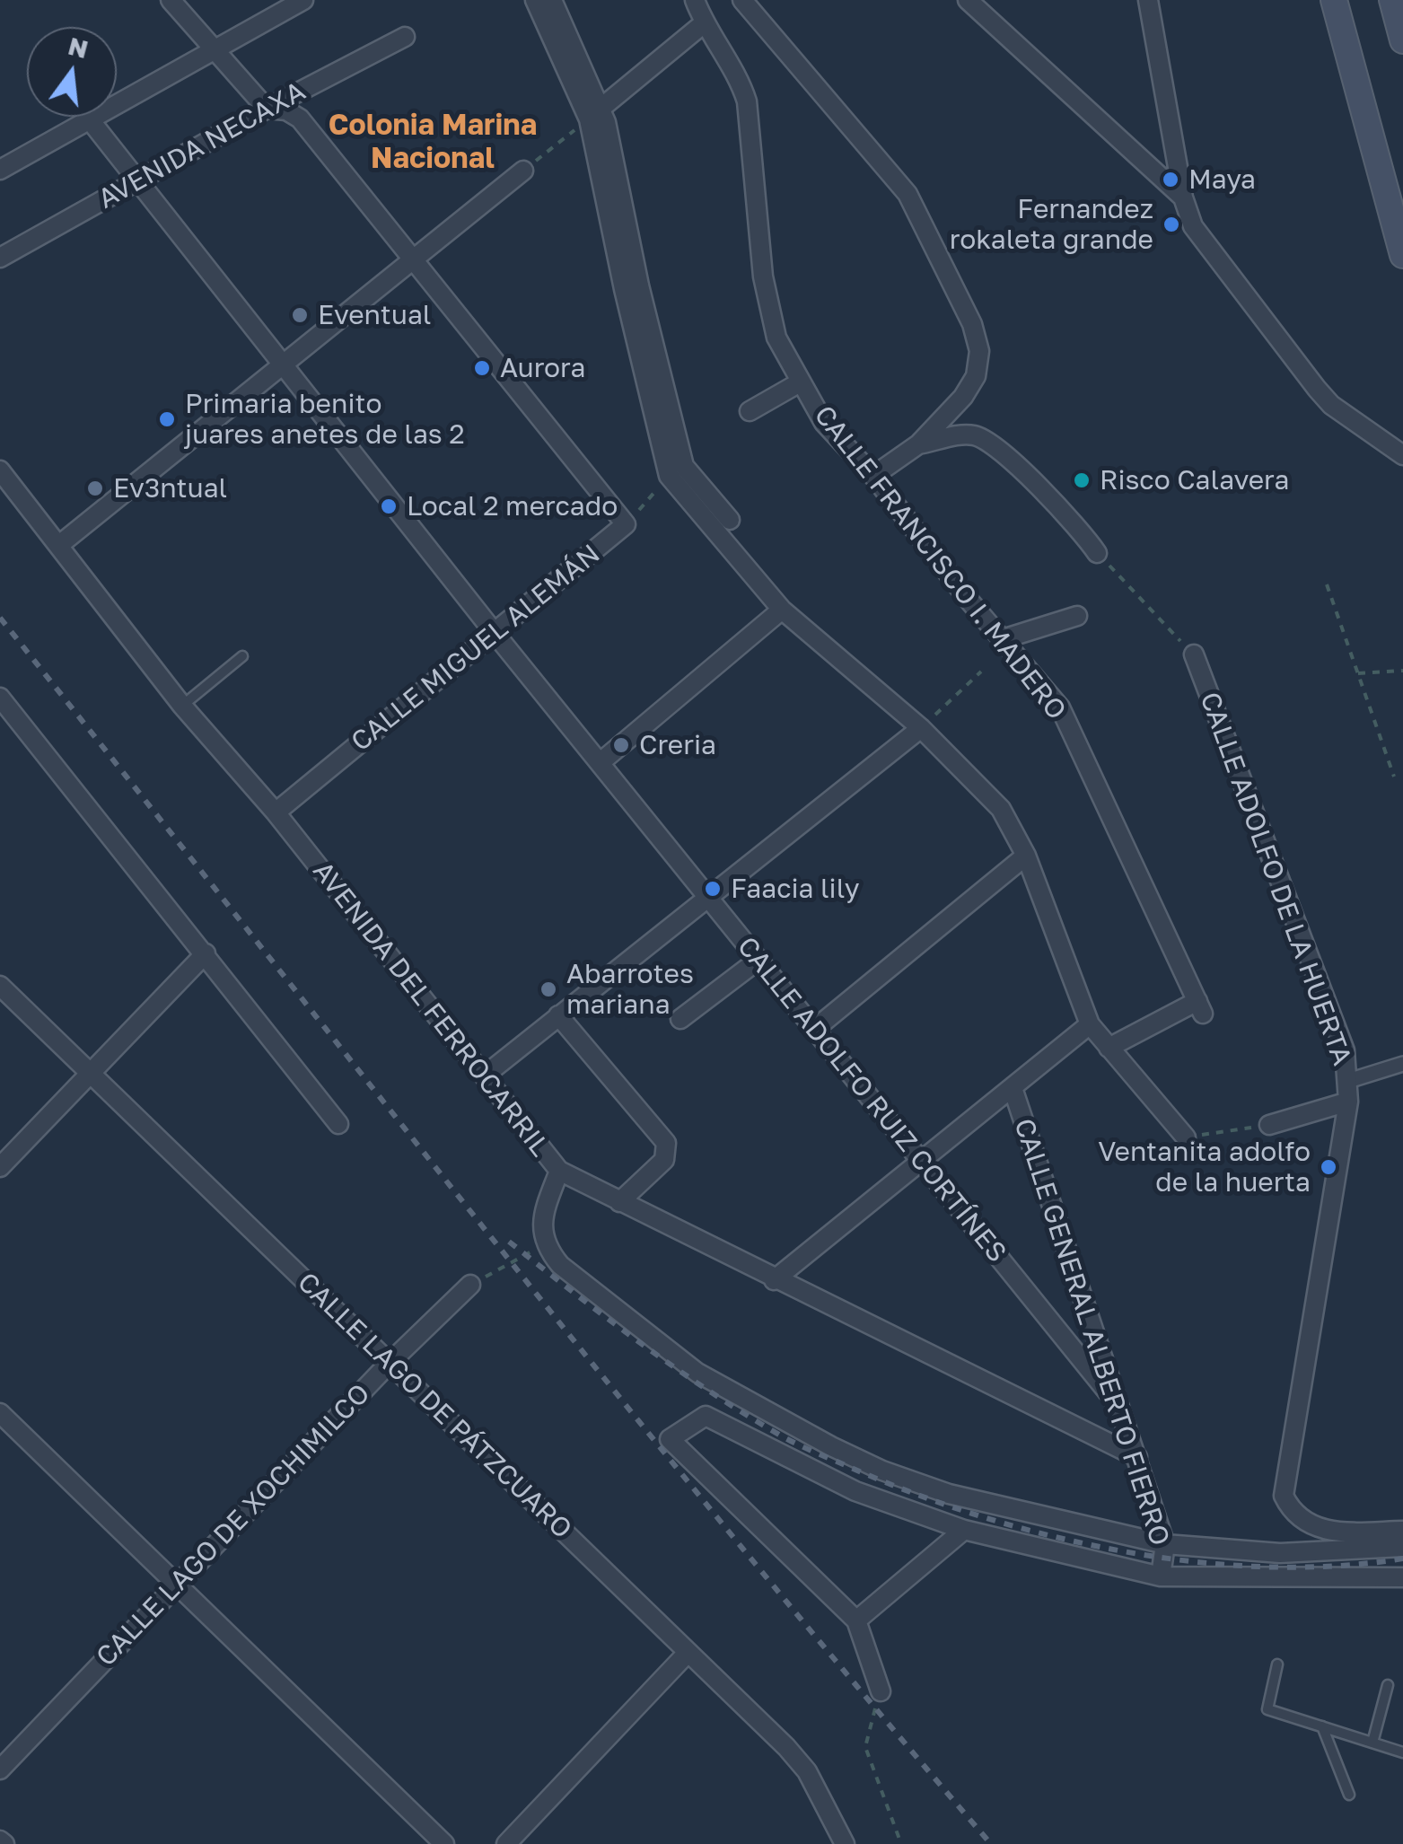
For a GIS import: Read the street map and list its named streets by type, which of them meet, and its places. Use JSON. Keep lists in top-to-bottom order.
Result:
{
  "streets": {
    "street": [
      "AVENIDA NECAXA",
      "CALLE FRANCISCO I. MADERO",
      "CALLE MIGUEL ALEMÁN",
      "CALLE ADOLFO DE LA HUERTA",
      "AVENIDA DEL FERROCARRIL",
      "CALLE ADOLFO RUIZ CORTÍNES",
      "CALLE GENERAL ALBERTO FIERRO",
      "CALLE LAGO DE PÁTZCUARO",
      "CALLE LAGO DE XOCHIMILCO"
    ]
  },
  "crossings": [
    ["AVENIDA NECAXA", "CALLE ADOLFO RUIZ CORTÍNES"],
    ["CALLE MIGUEL ALEMÁN", "AVENIDA DEL FERROCARRIL"],
    ["CALLE MIGUEL ALEMÁN", "CALLE ADOLFO RUIZ CORTÍNES"],
    ["AVENIDA DEL FERROCARRIL", "CALLE GENERAL ALBERTO FIERRO"],
    ["CALLE ADOLFO RUIZ CORTÍNES", "CALLE GENERAL ALBERTO FIERRO"],
    ["CALLE LAGO DE PÁTZCUARO", "CALLE LAGO DE XOCHIMILCO"]
  ],
  "districts": ["Colonia Marina Nacional"],
  "places": [
    "Maya",
    "Fernandez rokaleta grande",
    "Eventual",
    "Aurora",
    "Primaria benito juares anetes de las 2",
    "Risco Calavera",
    "Ev3ntual",
    "Local 2 mercado",
    "Creria",
    "Faacia lily",
    "Abarrotes mariana",
    "Ventanita adolfo de la huerta"
  ],
  "north": "top"
}
